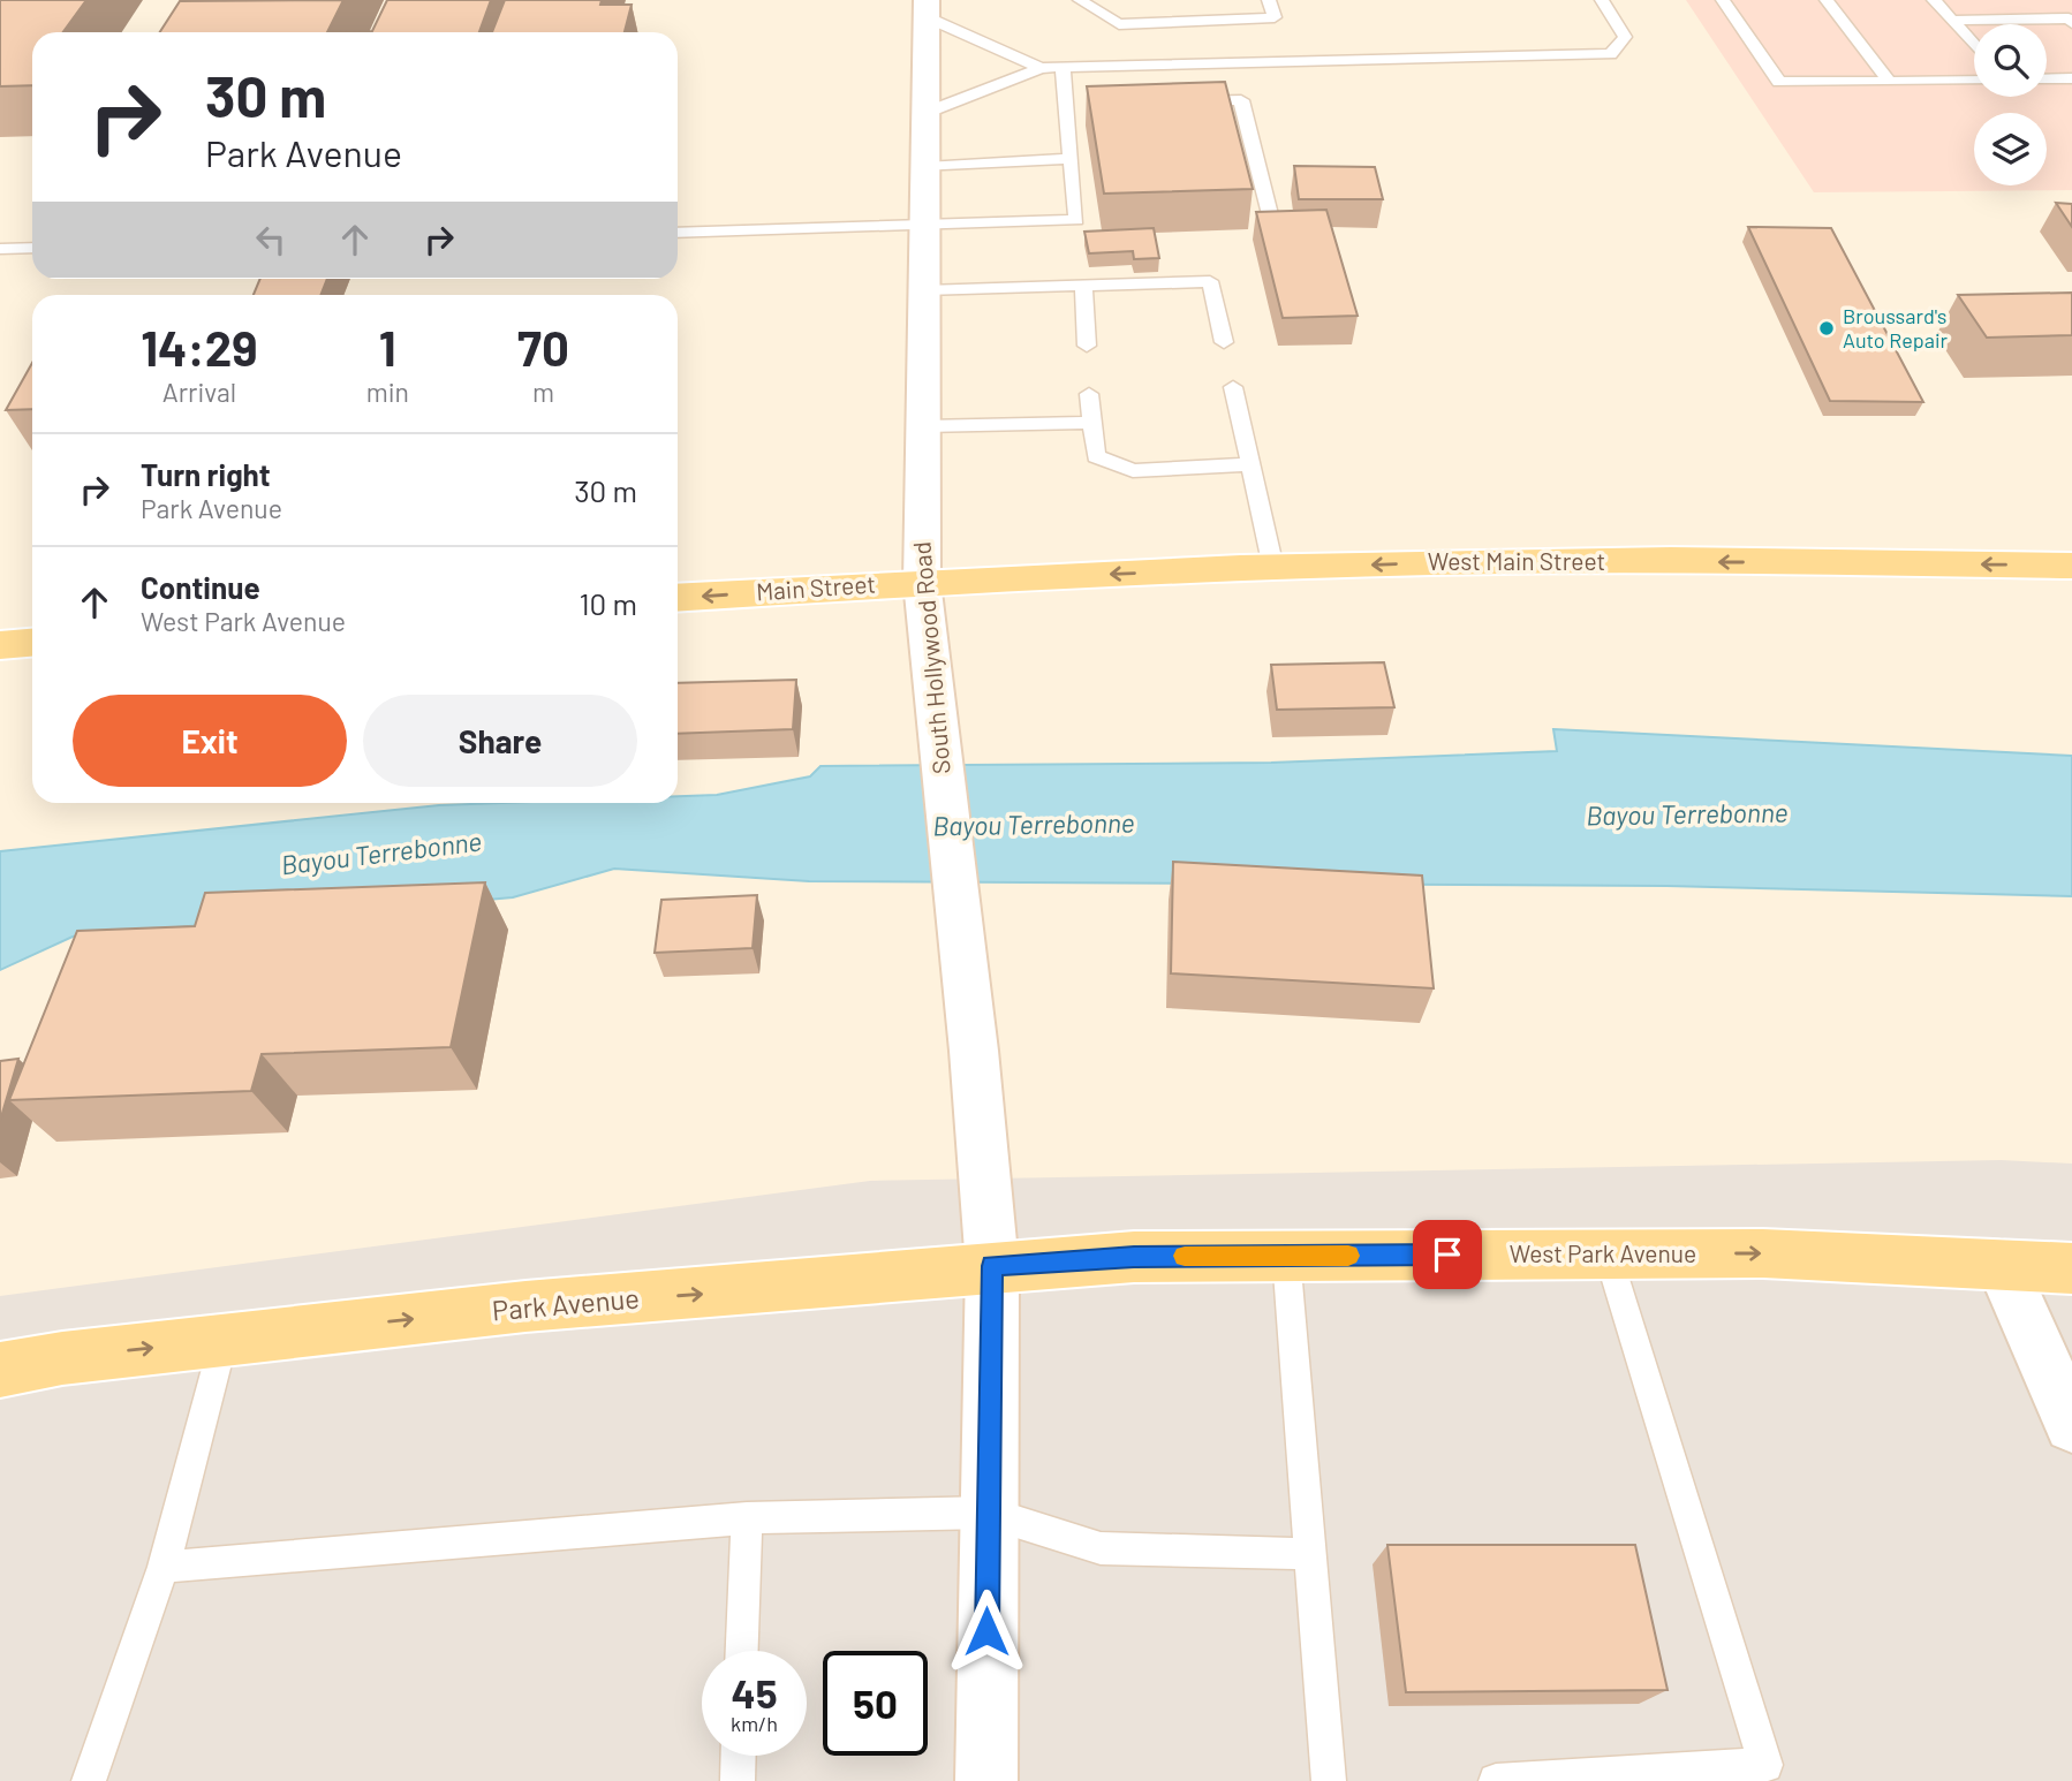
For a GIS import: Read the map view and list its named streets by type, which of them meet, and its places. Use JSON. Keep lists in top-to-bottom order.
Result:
{
  "streets": {
    "main road": [
      "West Main Street",
      "Main Street",
      "South Hollywood Road",
      "West Park Avenue",
      "Park Avenue"
    ]
  },
  "crossings": [
    ["West Main Street", "Main Street"],
    ["Main Street", "South Hollywood Road"],
    ["South Hollywood Road", "Park Avenue"],
    ["West Park Avenue", "Park Avenue"]
  ],
  "one_way": [
    "West Main Street",
    "Main Street",
    "West Park Avenue",
    "Park Avenue"
  ],
  "water": ["Bayou Terrebonne"],
  "places": ["Broussard's Auto Repair"],
  "page": {
    "turn": ["30 m", "Park Avenue"],
    "eta": [
      "14:29",
      "Arrival",
      "1",
      "min",
      "70",
      "m"
    ],
    "list": [
      {
        "name": "Turn right",
        "note": "Park Avenue",
        "value": "30 m"
      },
      {
        "name": "Continue",
        "note": "West Park Avenue",
        "value": "10 m"
      }
    ],
    "buttons": ["Exit", "Share"],
    "speed": "45 km/h",
    "limit": "50"
  }
}
